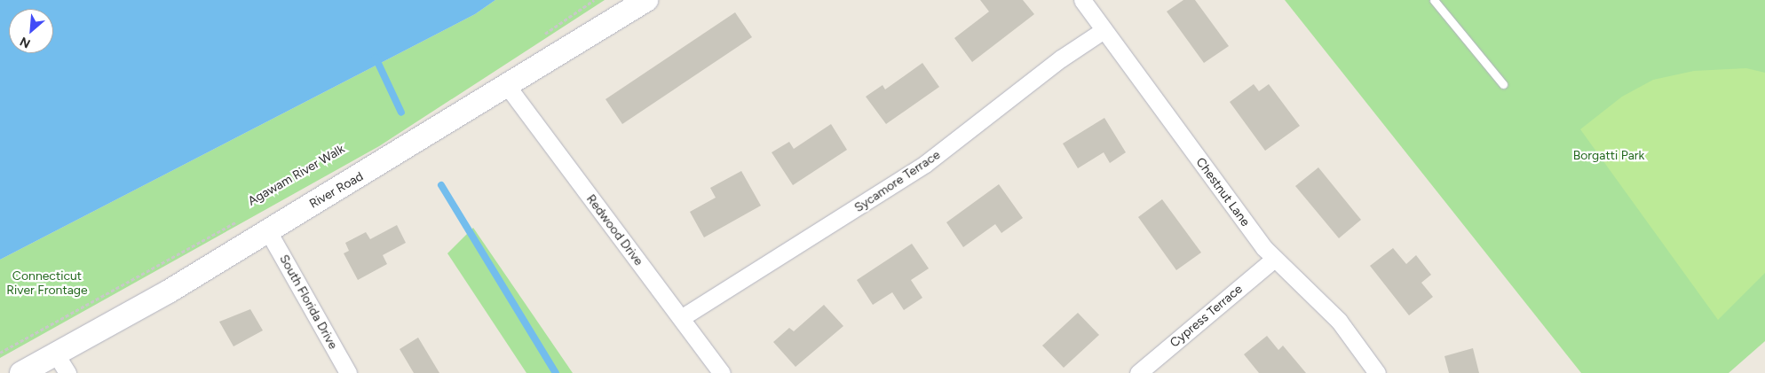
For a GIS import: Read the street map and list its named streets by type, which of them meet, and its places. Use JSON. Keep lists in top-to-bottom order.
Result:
{
  "streets": {
    "street": [
      "Sycamore Terrace",
      "River Road",
      "Chestnut Lane",
      "Redwood Drive",
      "South Florida Drive",
      "Cypress Terrace"
    ],
    "path": ["Agawam River Walk"]
  },
  "crossings": [
    ["Sycamore Terrace", "Chestnut Lane"],
    ["Sycamore Terrace", "Redwood Drive"],
    ["River Road", "Redwood Drive"],
    ["River Road", "South Florida Drive"],
    ["Chestnut Lane", "Cypress Terrace"]
  ],
  "parks": ["Borgatti Park", "Connecticut River Frontage"],
  "north": "bottom left"
}
